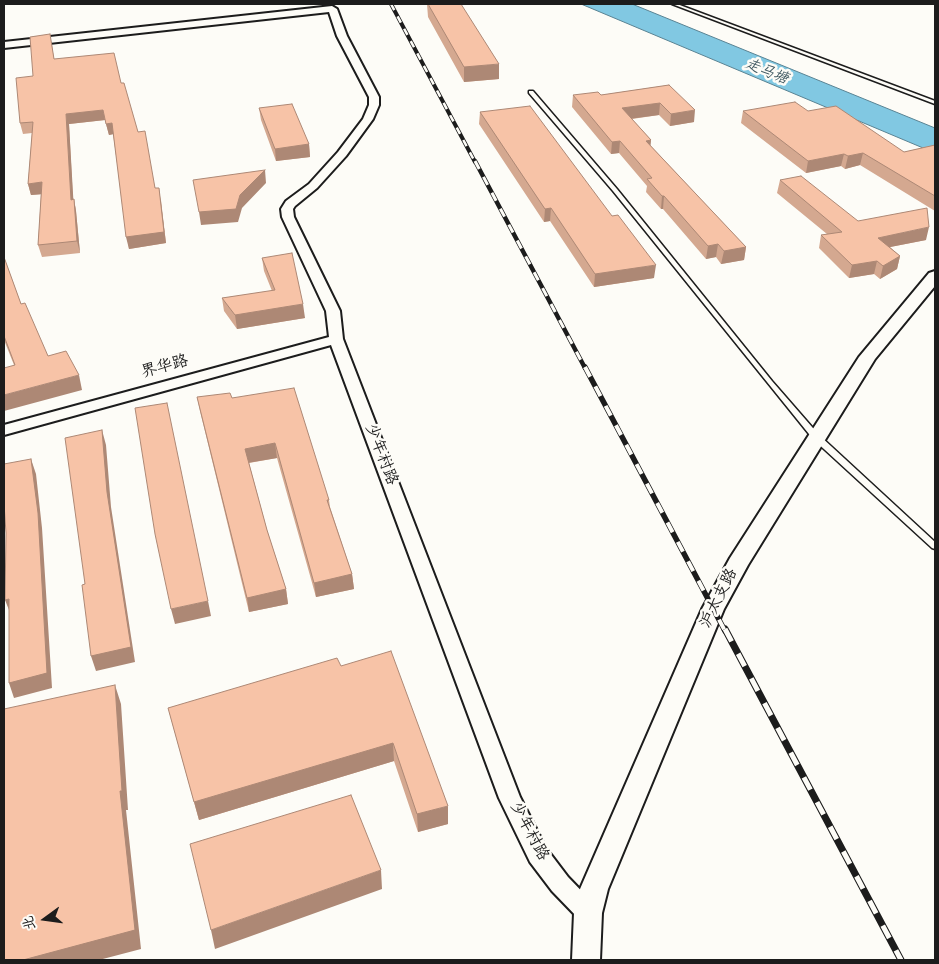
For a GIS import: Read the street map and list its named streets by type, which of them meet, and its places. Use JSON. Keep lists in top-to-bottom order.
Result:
{
  "streets": {
    "street": ["界华路", "少年村路", "沪太支路"]
  },
  "crossings": [
    ["界华路", "少年村路"],
    ["少年村路", "沪太支路"]
  ],
  "water": ["走马塘"],
  "north": "left"
}
